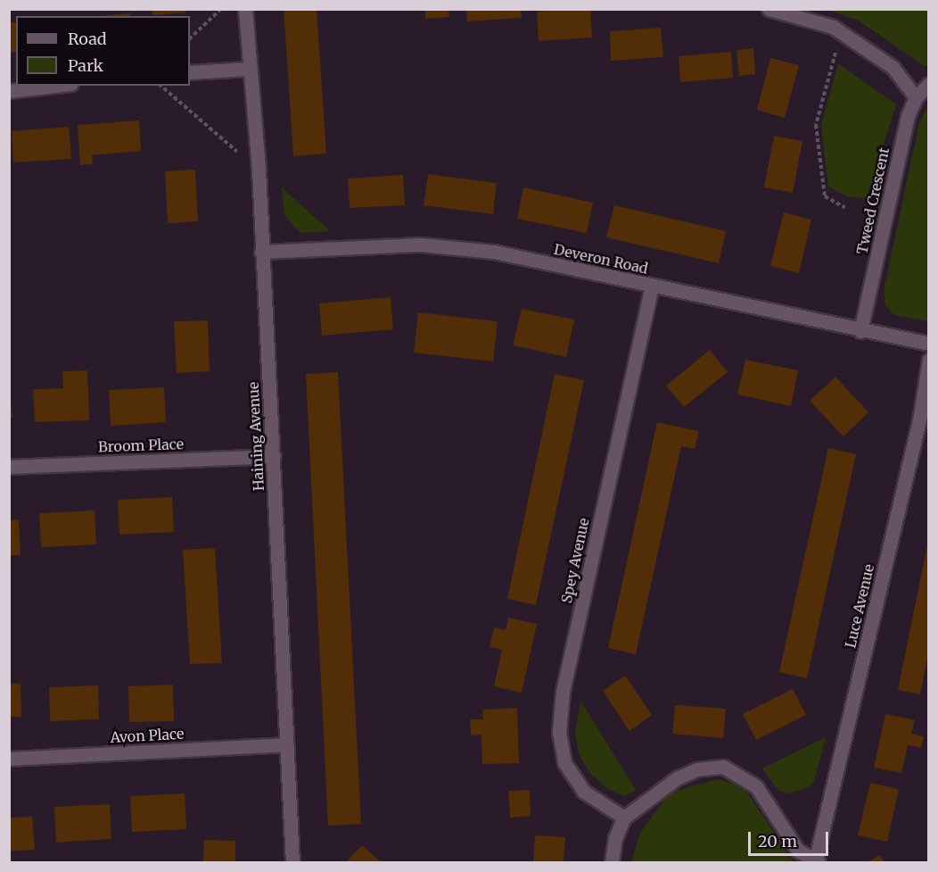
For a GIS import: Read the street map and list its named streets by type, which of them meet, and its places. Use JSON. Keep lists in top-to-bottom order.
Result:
{
  "streets": {
    "street": [
      "Tweed Crescent",
      "Deveron Road",
      "Haining Avenue",
      "Broom Place",
      "Spey Avenue",
      "Luce Avenue",
      "Avon Place"
    ]
  },
  "crossings": [
    ["Tweed Crescent", "Deveron Road"],
    ["Deveron Road", "Haining Avenue"],
    ["Deveron Road", "Spey Avenue"],
    ["Haining Avenue", "Broom Place"],
    ["Haining Avenue", "Avon Place"]
  ],
  "legend": ["Road", "Park"],
  "scale_bar": "20 m"
}
